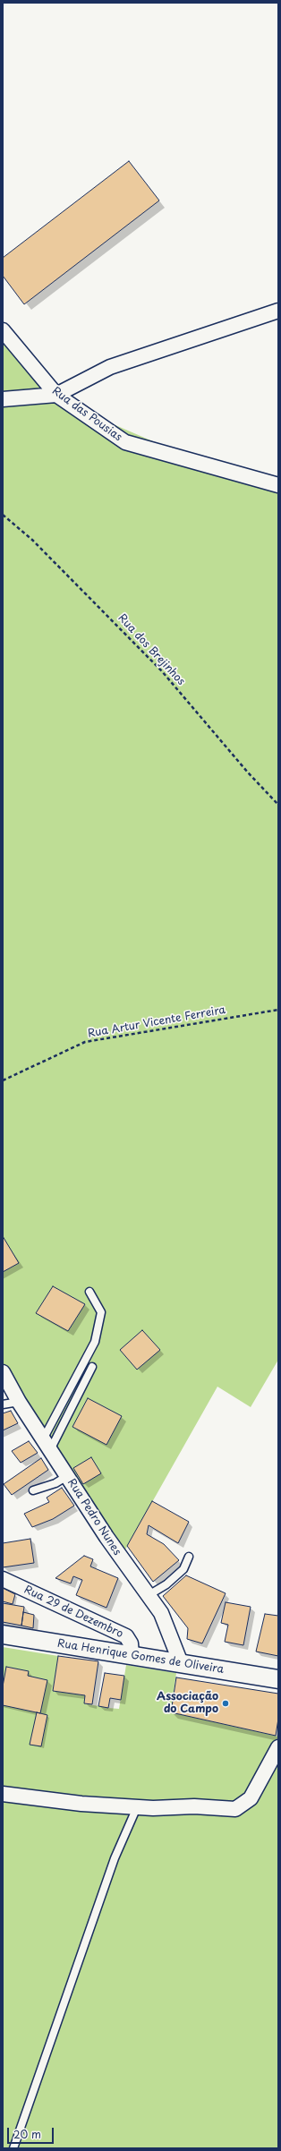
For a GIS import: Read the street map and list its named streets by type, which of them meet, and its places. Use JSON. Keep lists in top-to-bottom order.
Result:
{
  "streets": {
    "street": [
      "Rua das Pousias",
      "Rua Pedro Nunes",
      "Rua 29 de Dezembro",
      "Rua Henrique Gomes de Oliveira"
    ],
    "path": ["Rua dos Brejinhos", "Rua Artur Vicente Ferreira"]
  },
  "crossings": [
    ["Rua Pedro Nunes", "Rua Henrique Gomes de Oliveira"],
    ["Rua 29 de Dezembro", "Rua Henrique Gomes de Oliveira"]
  ],
  "places": ["Associação do Campo"],
  "scale_bar": "20 m"
}
